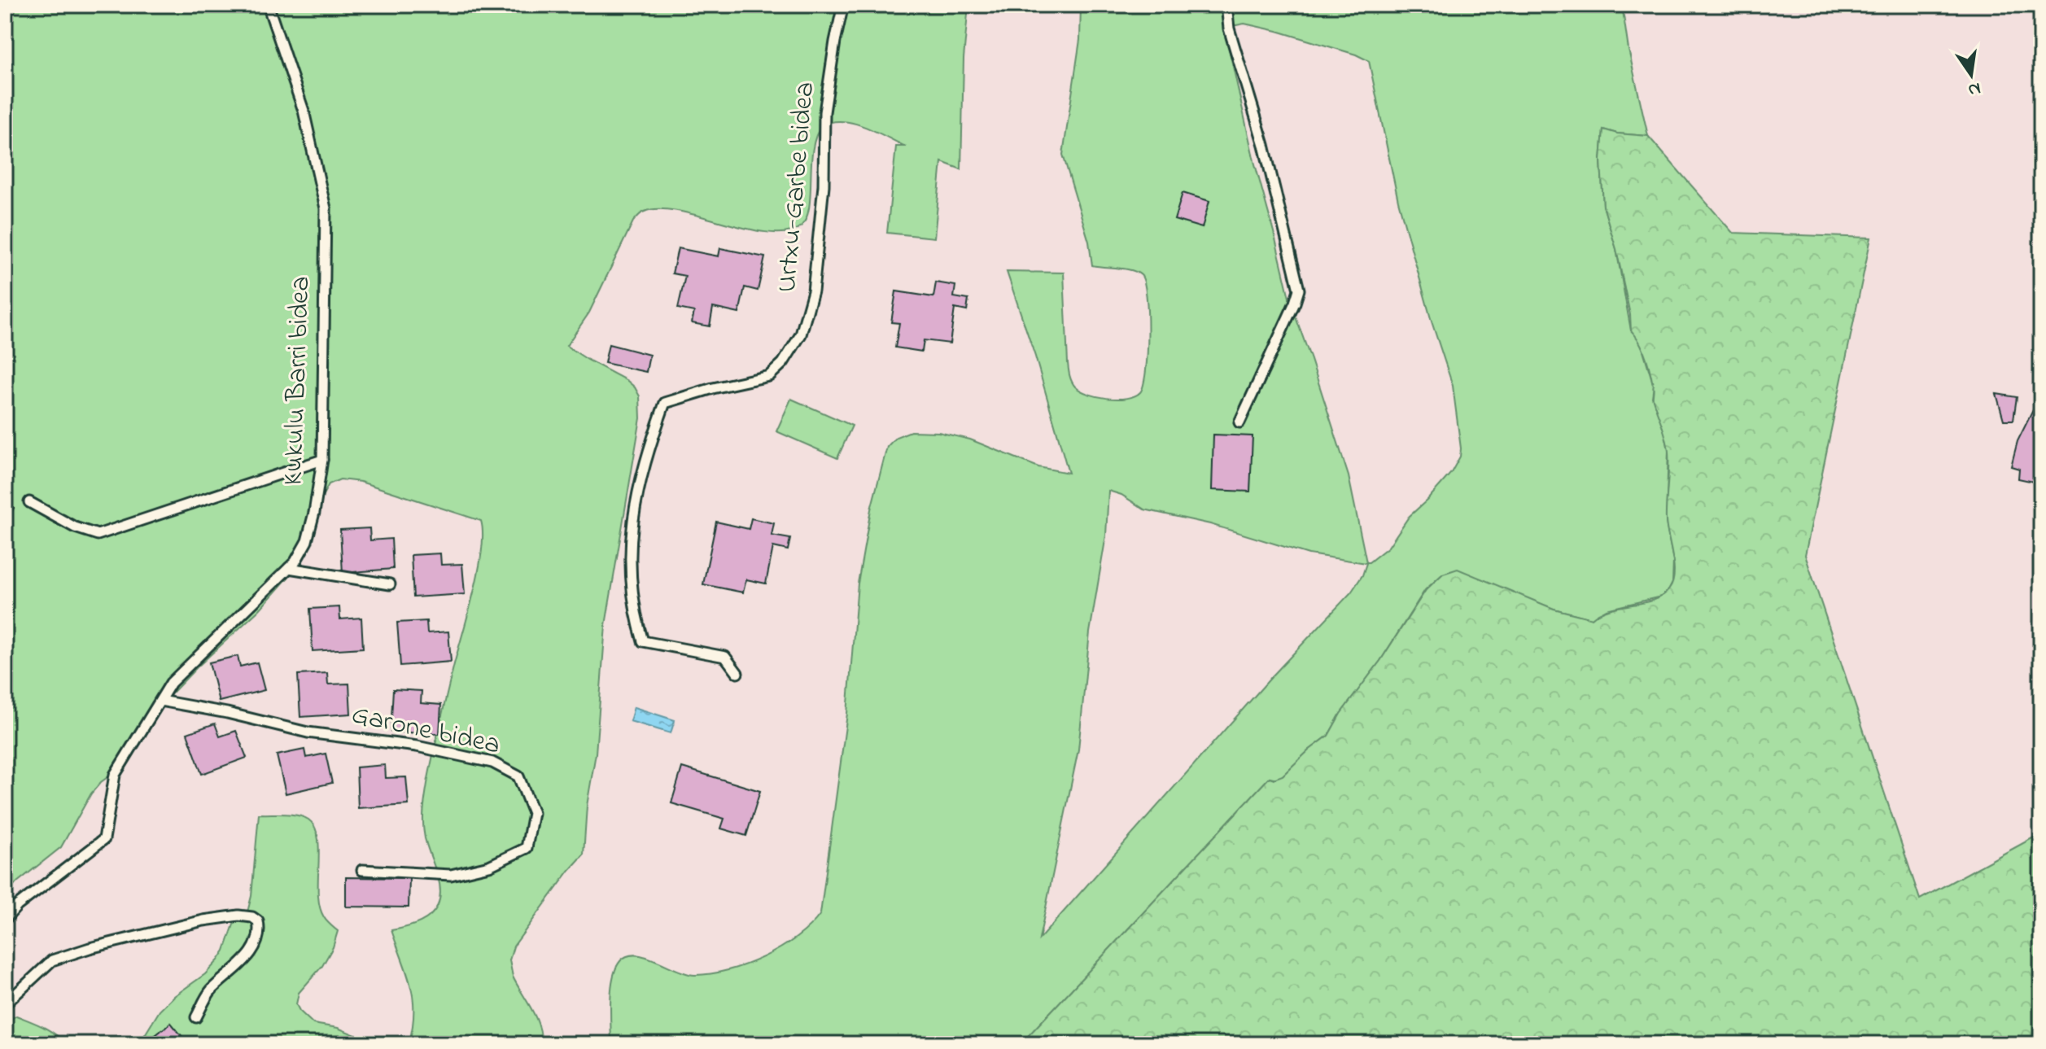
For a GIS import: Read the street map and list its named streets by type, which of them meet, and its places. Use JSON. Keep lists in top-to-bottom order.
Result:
{
  "streets": {
    "lane": ["Urtxu-Garbe bidea", "Kukulu Barri bidea", "Garone bidea"]
  },
  "crossings": [
    ["Kukulu Barri bidea", "Garone bidea"]
  ],
  "north": "bottom"
}
